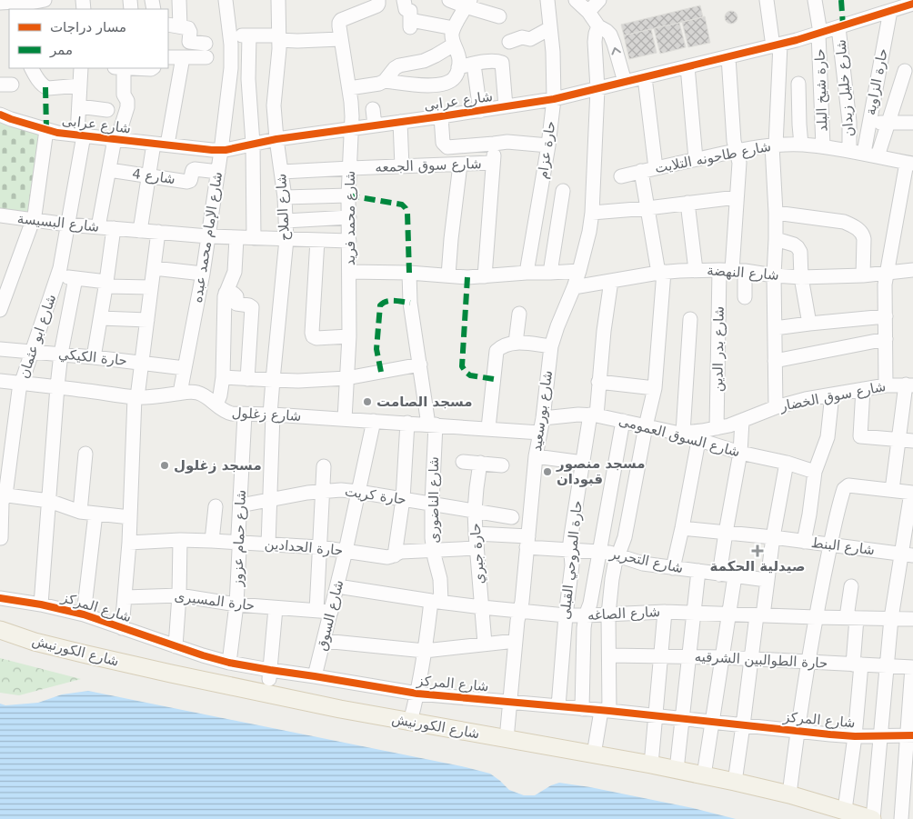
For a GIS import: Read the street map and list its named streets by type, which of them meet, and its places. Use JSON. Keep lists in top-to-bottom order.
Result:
{
  "streets": {
    "main road": ["شارع الكورنيش"],
    "street": [
      "حارة الزاوية",
      "شارع خليل زيدان",
      "حارة شيخ البلد",
      "شارع عرابى",
      "حارة عزام",
      "شارع طاحونه التلايت",
      "شارع سوق الجمعه",
      "شارع 4",
      "شارع الملاح",
      "شارع محمد فريد",
      "شارع البسيسة",
      "شارع الإمام محمد عبده",
      "شارع النهضة",
      "شارع ابو عثمان",
      "شارع بدر الدين",
      "حارة الكيكي",
      "شارع سوق الخضار",
      "شارع بورسعيد",
      "شارع زغلول",
      "شارع السوق العمومى",
      "حارة كريت",
      "شارع الناضورى",
      "شارع حمام عزوز",
      "شارع البنط",
      "حارة الحدادين",
      "حارة جبري",
      "حارة المروحي القبلى",
      "شارع التحرير",
      "حارة المسيرى",
      "شارع المركز",
      "شارع الصاغه",
      "شارع السوق",
      "حارة الطوالبين الشرقيه"
    ]
  },
  "crossings": [
    ["حارة الزاوية", "شارع عرابى"],
    ["حارة الزاوية", "شارع طاحونه التلايت"],
    ["شارع خليل زيدان", "شارع عرابى"],
    ["شارع خليل زيدان", "شارع طاحونه التلايت"],
    ["حارة شيخ البلد", "شارع عرابى"],
    ["حارة شيخ البلد", "شارع طاحونه التلايت"],
    ["شارع عرابى", "حارة عزام"],
    ["شارع عرابى", "شارع الملاح"],
    ["شارع عرابى", "شارع محمد فريد"],
    ["شارع عرابى", "شارع الإمام محمد عبده"],
    ["شارع عرابى", "شارع ابو عثمان"],
    ["شارع عرابى", "شارع بورسعيد"],
    ["شارع سوق الجمعه", "شارع الملاح"],
    ["شارع سوق الجمعه", "شارع محمد فريد"],
    ["شارع 4", "شارع الإمام محمد عبده"],
    ["شارع الملاح", "شارع البسيسة"],
    ["شارع الملاح", "شارع زغلول"],
    ["شارع الملاح", "حارة كريت"],
    ["شارع الملاح", "حارة الحدادين"],
    ["شارع محمد فريد", "شارع البسيسة"],
    ["شارع محمد فريد", "شارع زغلول"],
    ["شارع البسيسة", "شارع الإمام محمد عبده"],
    ["شارع البسيسة", "شارع ابو عثمان"],
    ["شارع الإمام محمد عبده", "حارة الكيكي"],
    ["شارع الإمام محمد عبده", "شارع زغلول"],
    ["شارع النهضة", "شارع بدر الدين"],
    ["شارع النهضة", "شارع بورسعيد"],
    ["شارع النهضة", "حارة المروحي القبلى"],
    ["شارع ابو عثمان", "حارة الكيكي"],
    ["شارع ابو عثمان", "شارع زغلول"],
    ["شارع بدر الدين", "شارع سوق الخضار"],
    ["شارع سوق الخضار", "شارع السوق العمومى"],
    ["شارع بورسعيد", "شارع زغلول"],
    ["شارع بورسعيد", "شارع السوق العمومى"],
    ["شارع بورسعيد", "شارع التحرير"],
    ["شارع بورسعيد", "شارع المركز"],
    ["شارع بورسعيد", "شارع الصاغه"],
    ["شارع بورسعيد", "شارع الكورنيش"],
    ["شارع زغلول", "شارع الناضورى"],
    ["شارع زغلول", "شارع حمام عزوز"],
    ["شارع زغلول", "شارع السوق"],
    ["شارع السوق العمومى", "حارة المروحي القبلى"],
    ["حارة كريت", "شارع الناضورى"],
    ["حارة كريت", "شارع حمام عزوز"],
    ["حارة كريت", "حارة جبري"],
    ["حارة كريت", "شارع السوق"],
    ["شارع الناضورى", "حارة الحدادين"],
    ["شارع الناضورى", "شارع المركز"],
    ["شارع الناضورى", "شارع الصاغه"],
    ["شارع الناضورى", "شارع الكورنيش"],
    ["شارع حمام عزوز", "حارة الحدادين"],
    ["شارع حمام عزوز", "حارة المسيرى"],
    ["شارع حمام عزوز", "شارع المركز"],
    ["حارة الحدادين", "حارة جبري"],
    ["حارة الحدادين", "شارع السوق"],
    ["حارة جبري", "شارع التحرير"],
    ["حارة جبري", "شارع الصاغه"],
    ["حارة المروحي القبلى", "شارع التحرير"],
    ["حارة المروحي القبلى", "شارع المركز"],
    ["حارة المروحي القبلى", "شارع الصاغه"],
    ["حارة المسيرى", "شارع السوق"],
    ["شارع المركز", "شارع السوق"],
    ["شارع الصاغه", "شارع السوق"]
  ],
  "places": {
    "other": ["مسجد الصامت", "مسجد زغلول", "مسجد منصور قبودان"],
    "health": ["صيدلية الحكمة"]
  },
  "legend": ["مسار دراجات", "ممر"]
}
